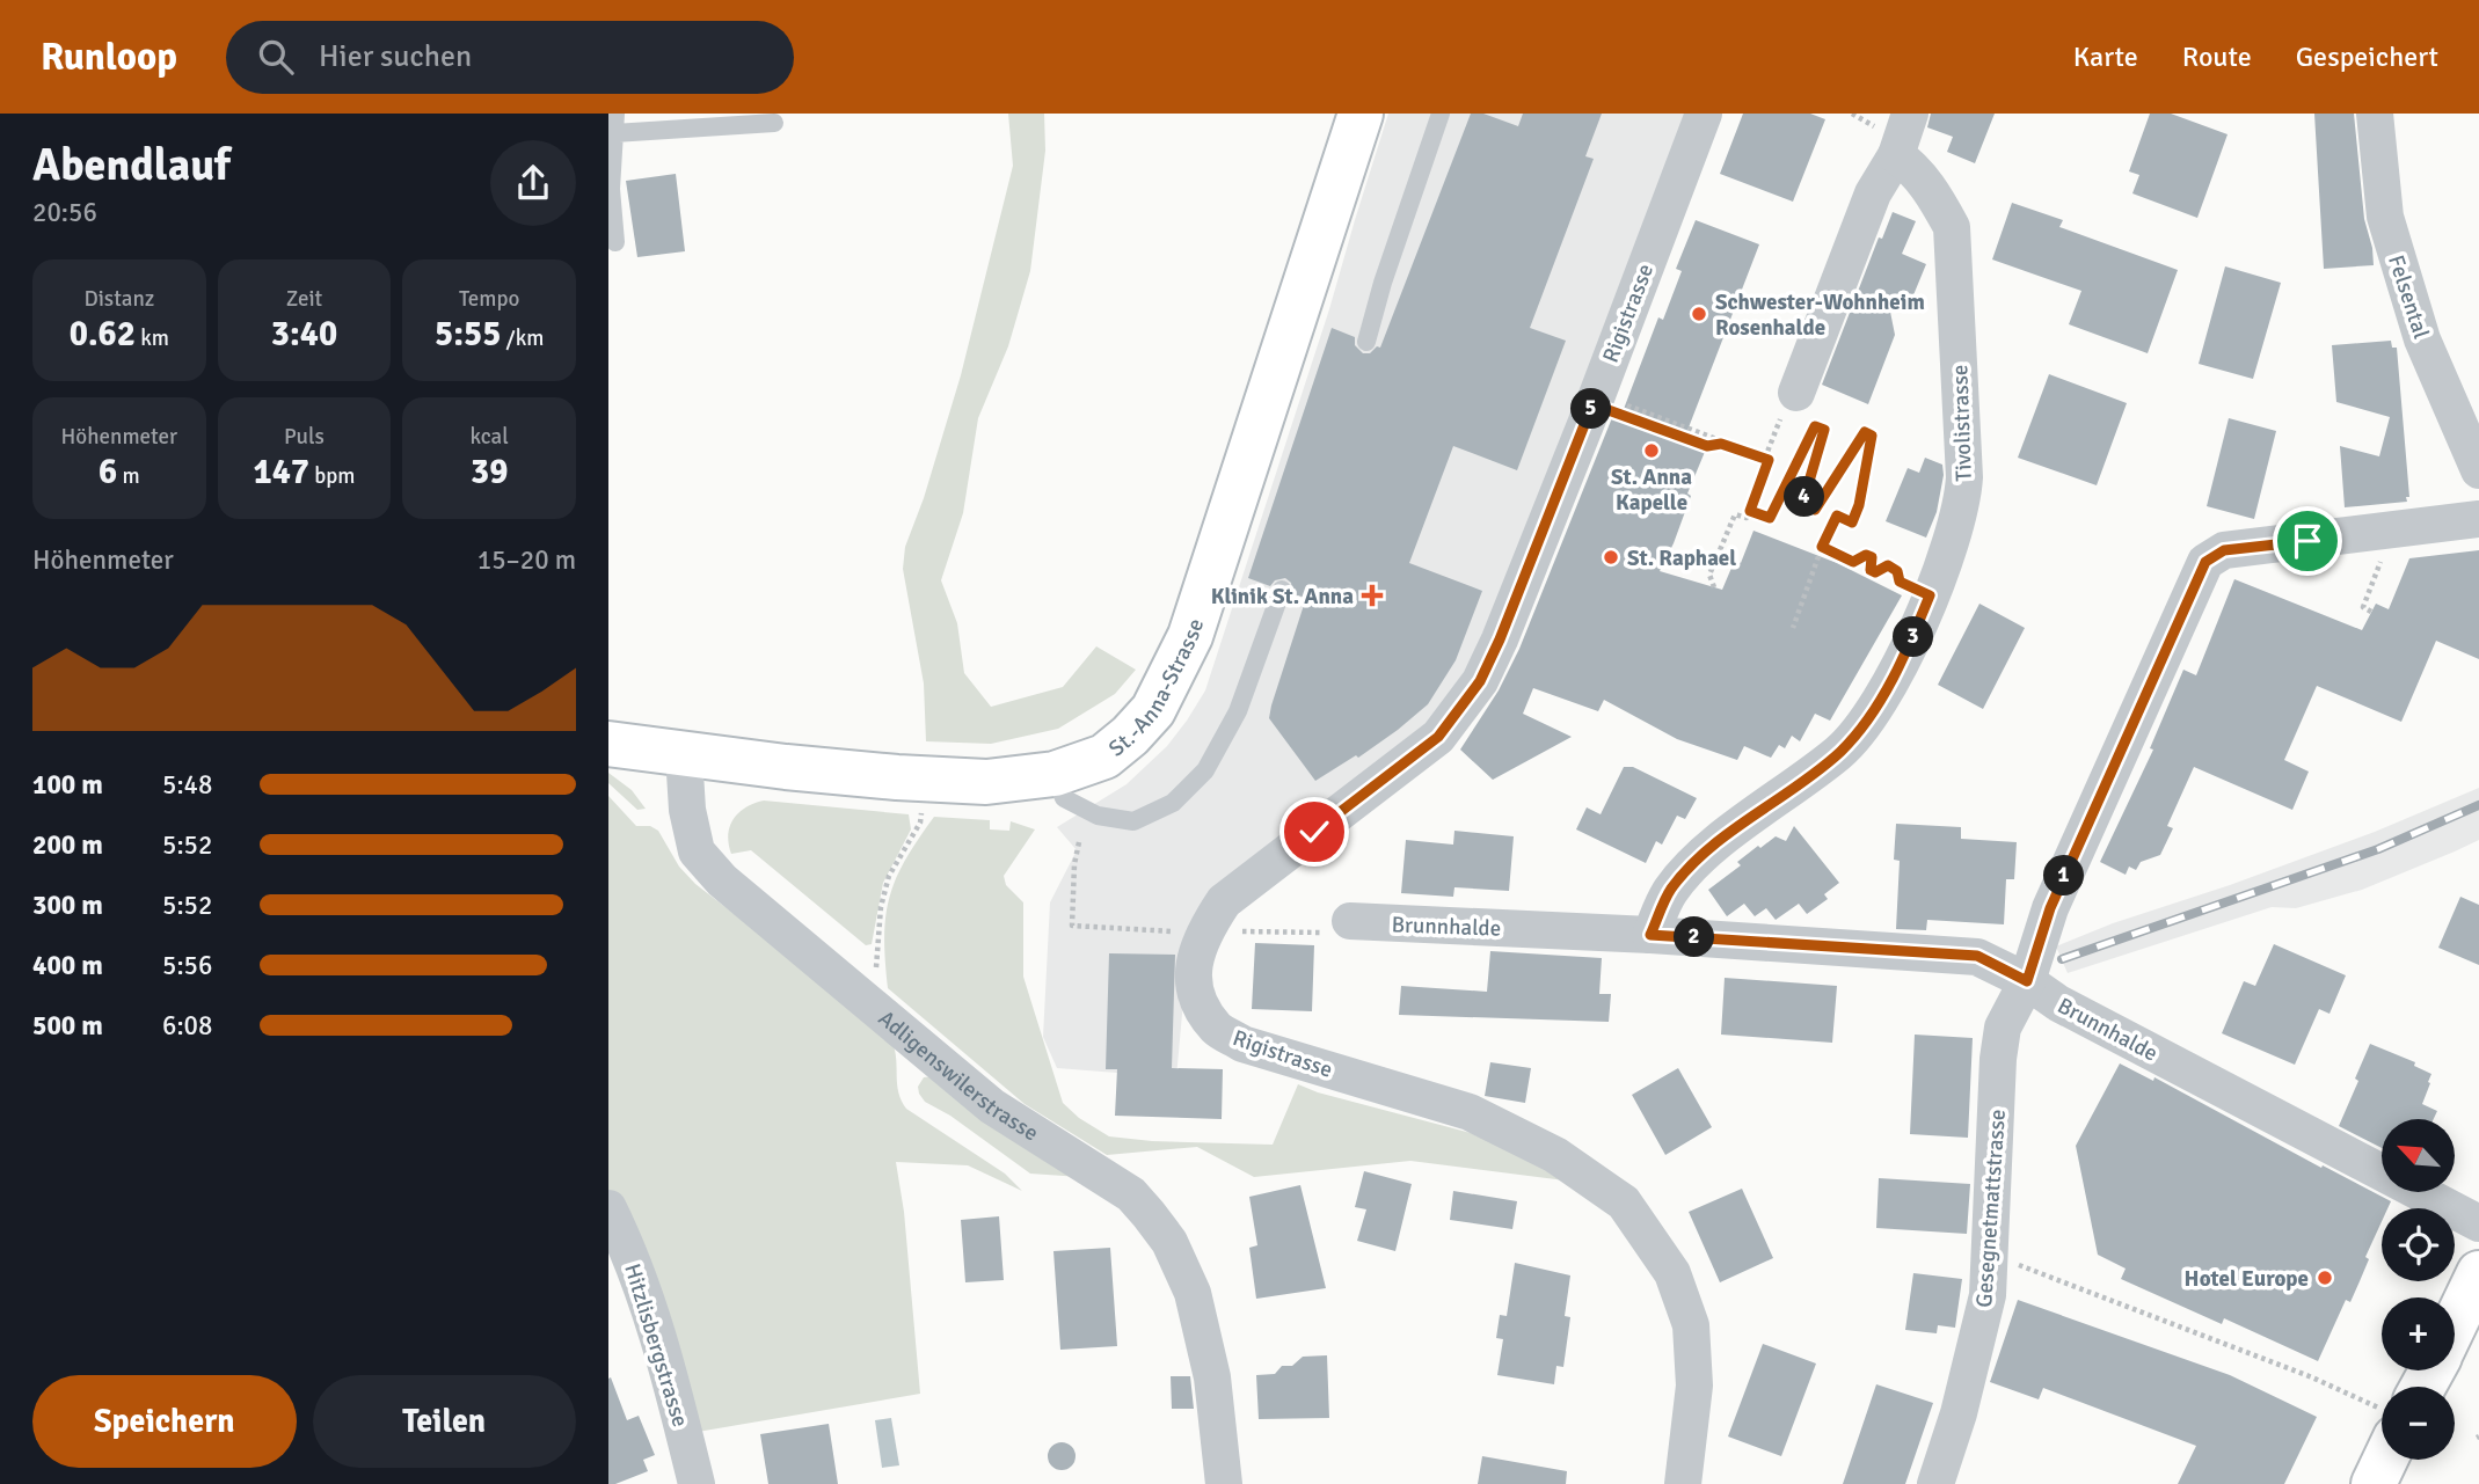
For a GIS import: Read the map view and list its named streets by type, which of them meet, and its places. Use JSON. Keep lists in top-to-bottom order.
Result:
{
  "streets": {
    "main road": ["St.-Anna-Strasse"],
    "street": [
      "Felsental",
      "Rigistrasse",
      "Tivolistrasse",
      "Brunnhalde",
      "Adligenswilerstrasse",
      "Gesegnetmattstrasse",
      "Hitzlisbergstrasse"
    ]
  },
  "crossings": [
    ["Tivolistrasse", "Brunnhalde"],
    ["St.-Anna-Strasse", "Adligenswilerstrasse"],
    ["Brunnhalde", "Gesegnetmattstrasse"]
  ],
  "places": {
    "other": [
      "Schwester-Wohnheim Rosenhalde",
      "St. Anna Kapelle",
      "St. Raphael",
      "Hotel Europe"
    ],
    "health": ["Klinik St. Anna"]
  },
  "north": "top left",
  "page": {
    "header": "Runloop",
    "search": "Hier suchen",
    "nav": ["Karte", "Route", "Gespeichert"],
    "heading": ["Abendlauf", "20:56"],
    "stats": [
      ["Distanz", "0.62 km"],
      ["Zeit", "3:40"],
      ["Tempo", "5:55 /km"],
      ["Höhenmeter", "6 m"],
      ["Puls", "147 bpm"],
      ["kcal", "39"]
    ],
    "pins": [
      "5",
      "4",
      "3",
      "1",
      "2"
    ],
    "chart": ["Höhenmeter", "15–20 m"],
    "list": [
      {
        "name": "100 m",
        "note": "5:48"
      },
      {
        "name": "200 m",
        "note": "5:52"
      },
      {
        "name": "300 m",
        "note": "5:52"
      },
      {
        "name": "400 m",
        "note": "5:56"
      },
      {
        "name": "500 m",
        "note": "6:08"
      }
    ],
    "map_buttons": ["+", "−"],
    "buttons": ["Speichern", "Teilen"]
  }
}
